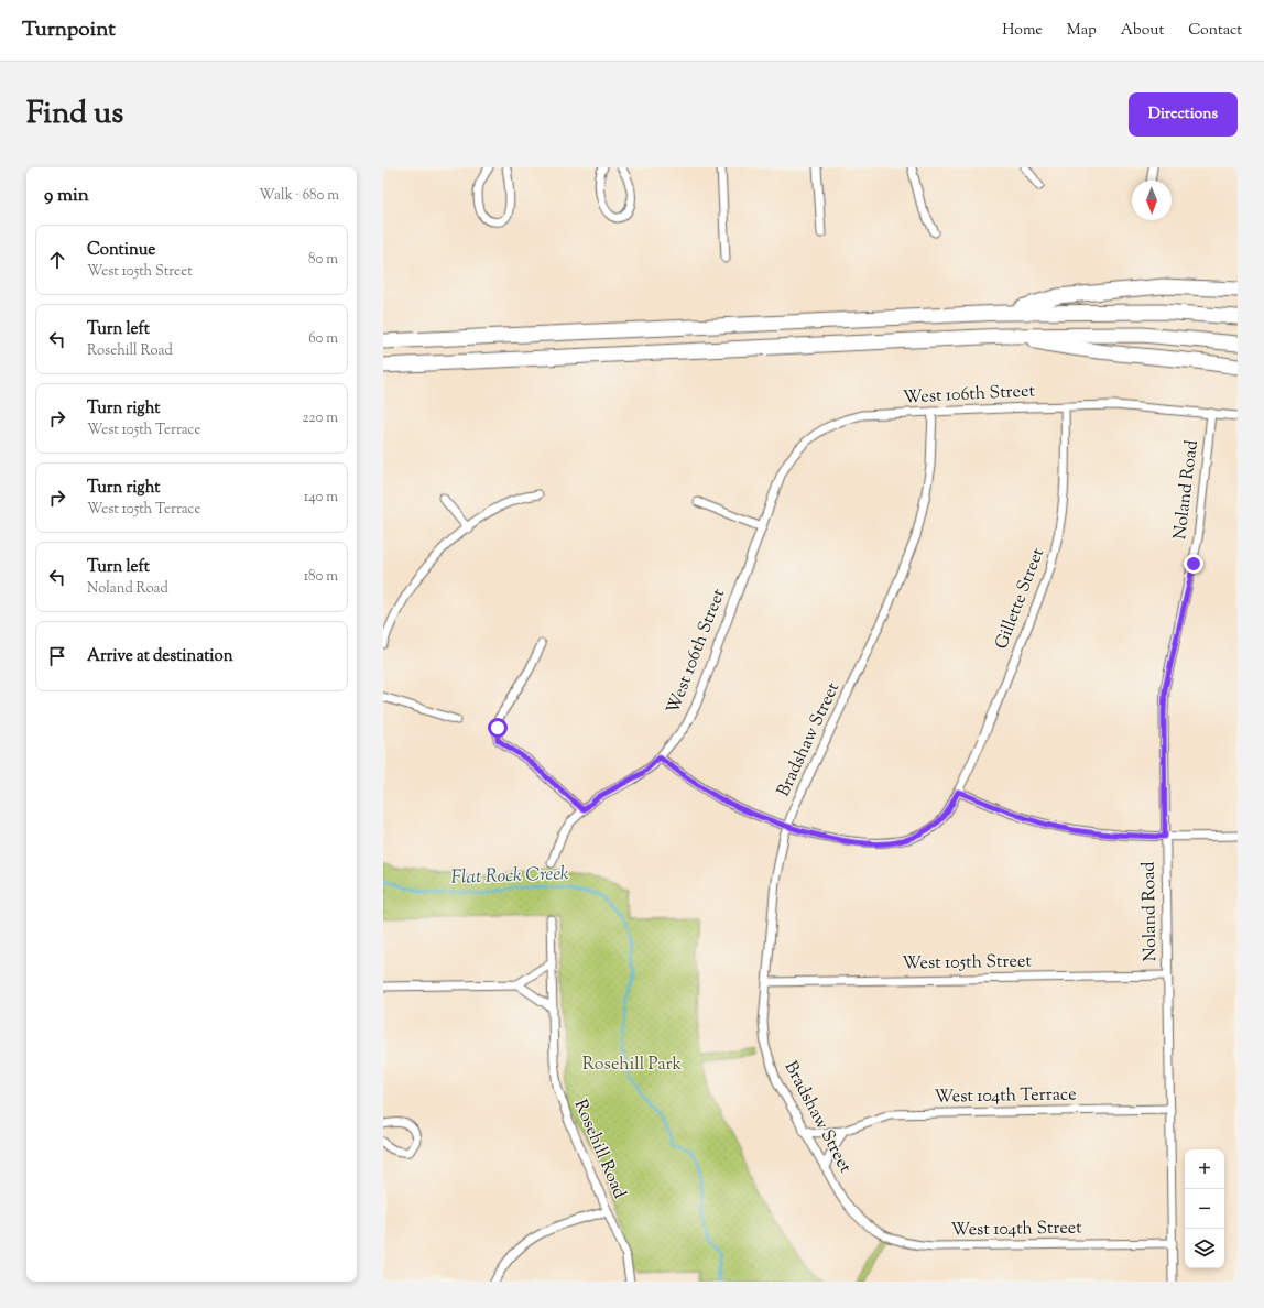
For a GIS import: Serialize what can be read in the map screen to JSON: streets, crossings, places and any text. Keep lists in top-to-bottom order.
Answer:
{
  "streets": {
    "street": [
      "West 106th Street",
      "Noland Road",
      "Gillette Street",
      "Bradshaw Street",
      "West 105th Street",
      "West 104th Terrace",
      "Rosehill Road",
      "West 104th Street"
    ]
  },
  "crossings": [
    ["West 106th Street", "Noland Road"],
    ["West 106th Street", "Gillette Street"],
    ["West 106th Street", "Bradshaw Street"],
    ["Noland Road", "West 105th Street"],
    ["Noland Road", "West 104th Terrace"],
    ["Noland Road", "West 104th Street"],
    ["Gillette Street", "Bradshaw Street"],
    ["Bradshaw Street", "West 105th Street"],
    ["Bradshaw Street", "West 104th Terrace"],
    ["Bradshaw Street", "West 104th Street"]
  ],
  "water": ["Flat Rock Creek"],
  "parks": ["Rosehill Park"],
  "north": "bottom",
  "page": {
    "header": "Turnpoint",
    "nav": [
      "Home",
      "Map",
      "About",
      "Contact"
    ],
    "title": "Find us",
    "buttons": "Directions",
    "heading": ["9 min", "Walk · 680 m"],
    "list": [
      ["Continue", "West 105th Street", "80 m"],
      ["Turn left", "Rosehill Road", "60 m"],
      ["Turn right", "West 105th Terrace", "220 m"],
      ["Turn right", "West 105th Terrace", "140 m"],
      ["Turn left", "Noland Road", "180 m"],
      "Arrive at destination"
    ],
    "map_buttons": ["+", "−"]
  }
}
